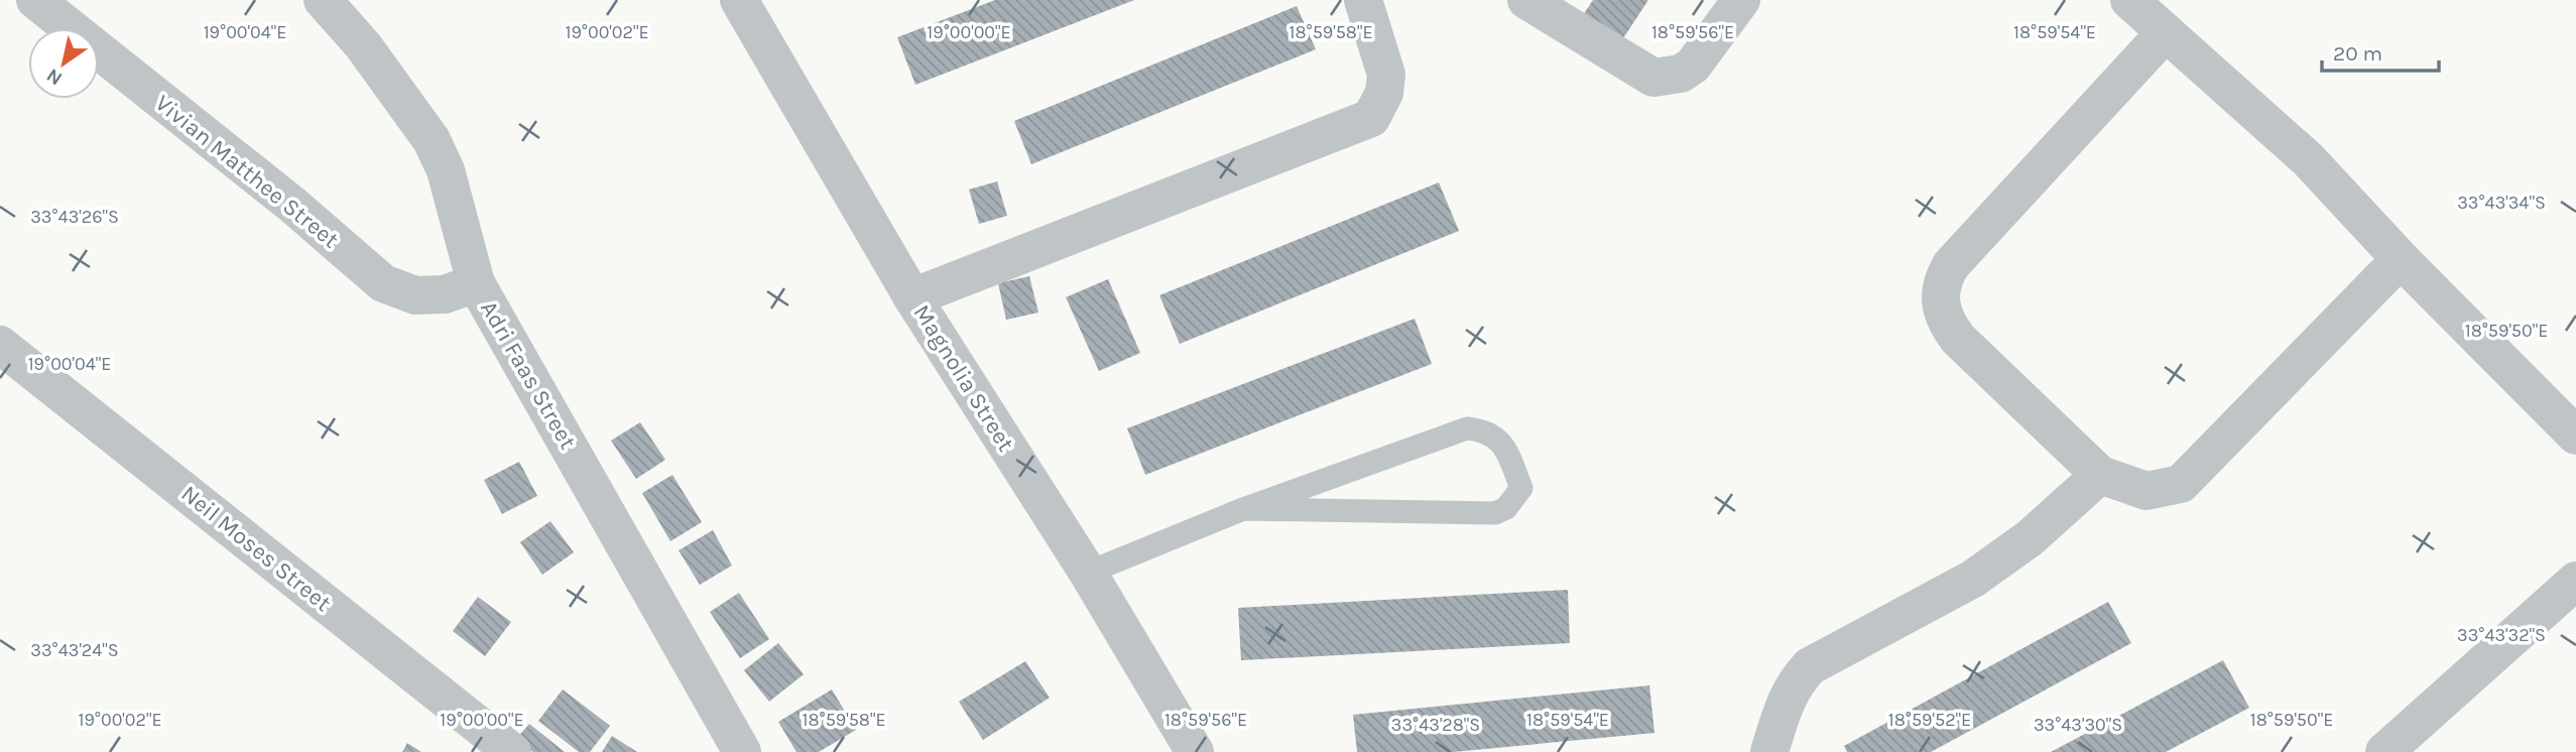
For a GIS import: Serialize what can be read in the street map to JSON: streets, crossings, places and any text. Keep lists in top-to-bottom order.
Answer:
{
  "streets": {
    "street": [
      "Vivian Matthee Street",
      "Adri Faas Street",
      "Magnolia Street",
      "Neil Moses Street"
    ]
  },
  "crossings": [
    ["Vivian Matthee Street", "Adri Faas Street"]
  ],
  "scale_bar": "20 m",
  "north": "bottom left",
  "coordinates": [
    "19°00'04\"E",
    "19°00'02\"E",
    "19°00'00\"E",
    "18°59'58\"E",
    "18°59'56\"E",
    "18°59'54\"E",
    "33°43'34\"S",
    "33°43'26\"S",
    "18°59'50\"E",
    "33°43'32\"S",
    "33°43'24\"S",
    "18°59'52\"E",
    "33°43'28\"S",
    "33°43'30\"S"
  ]
}
